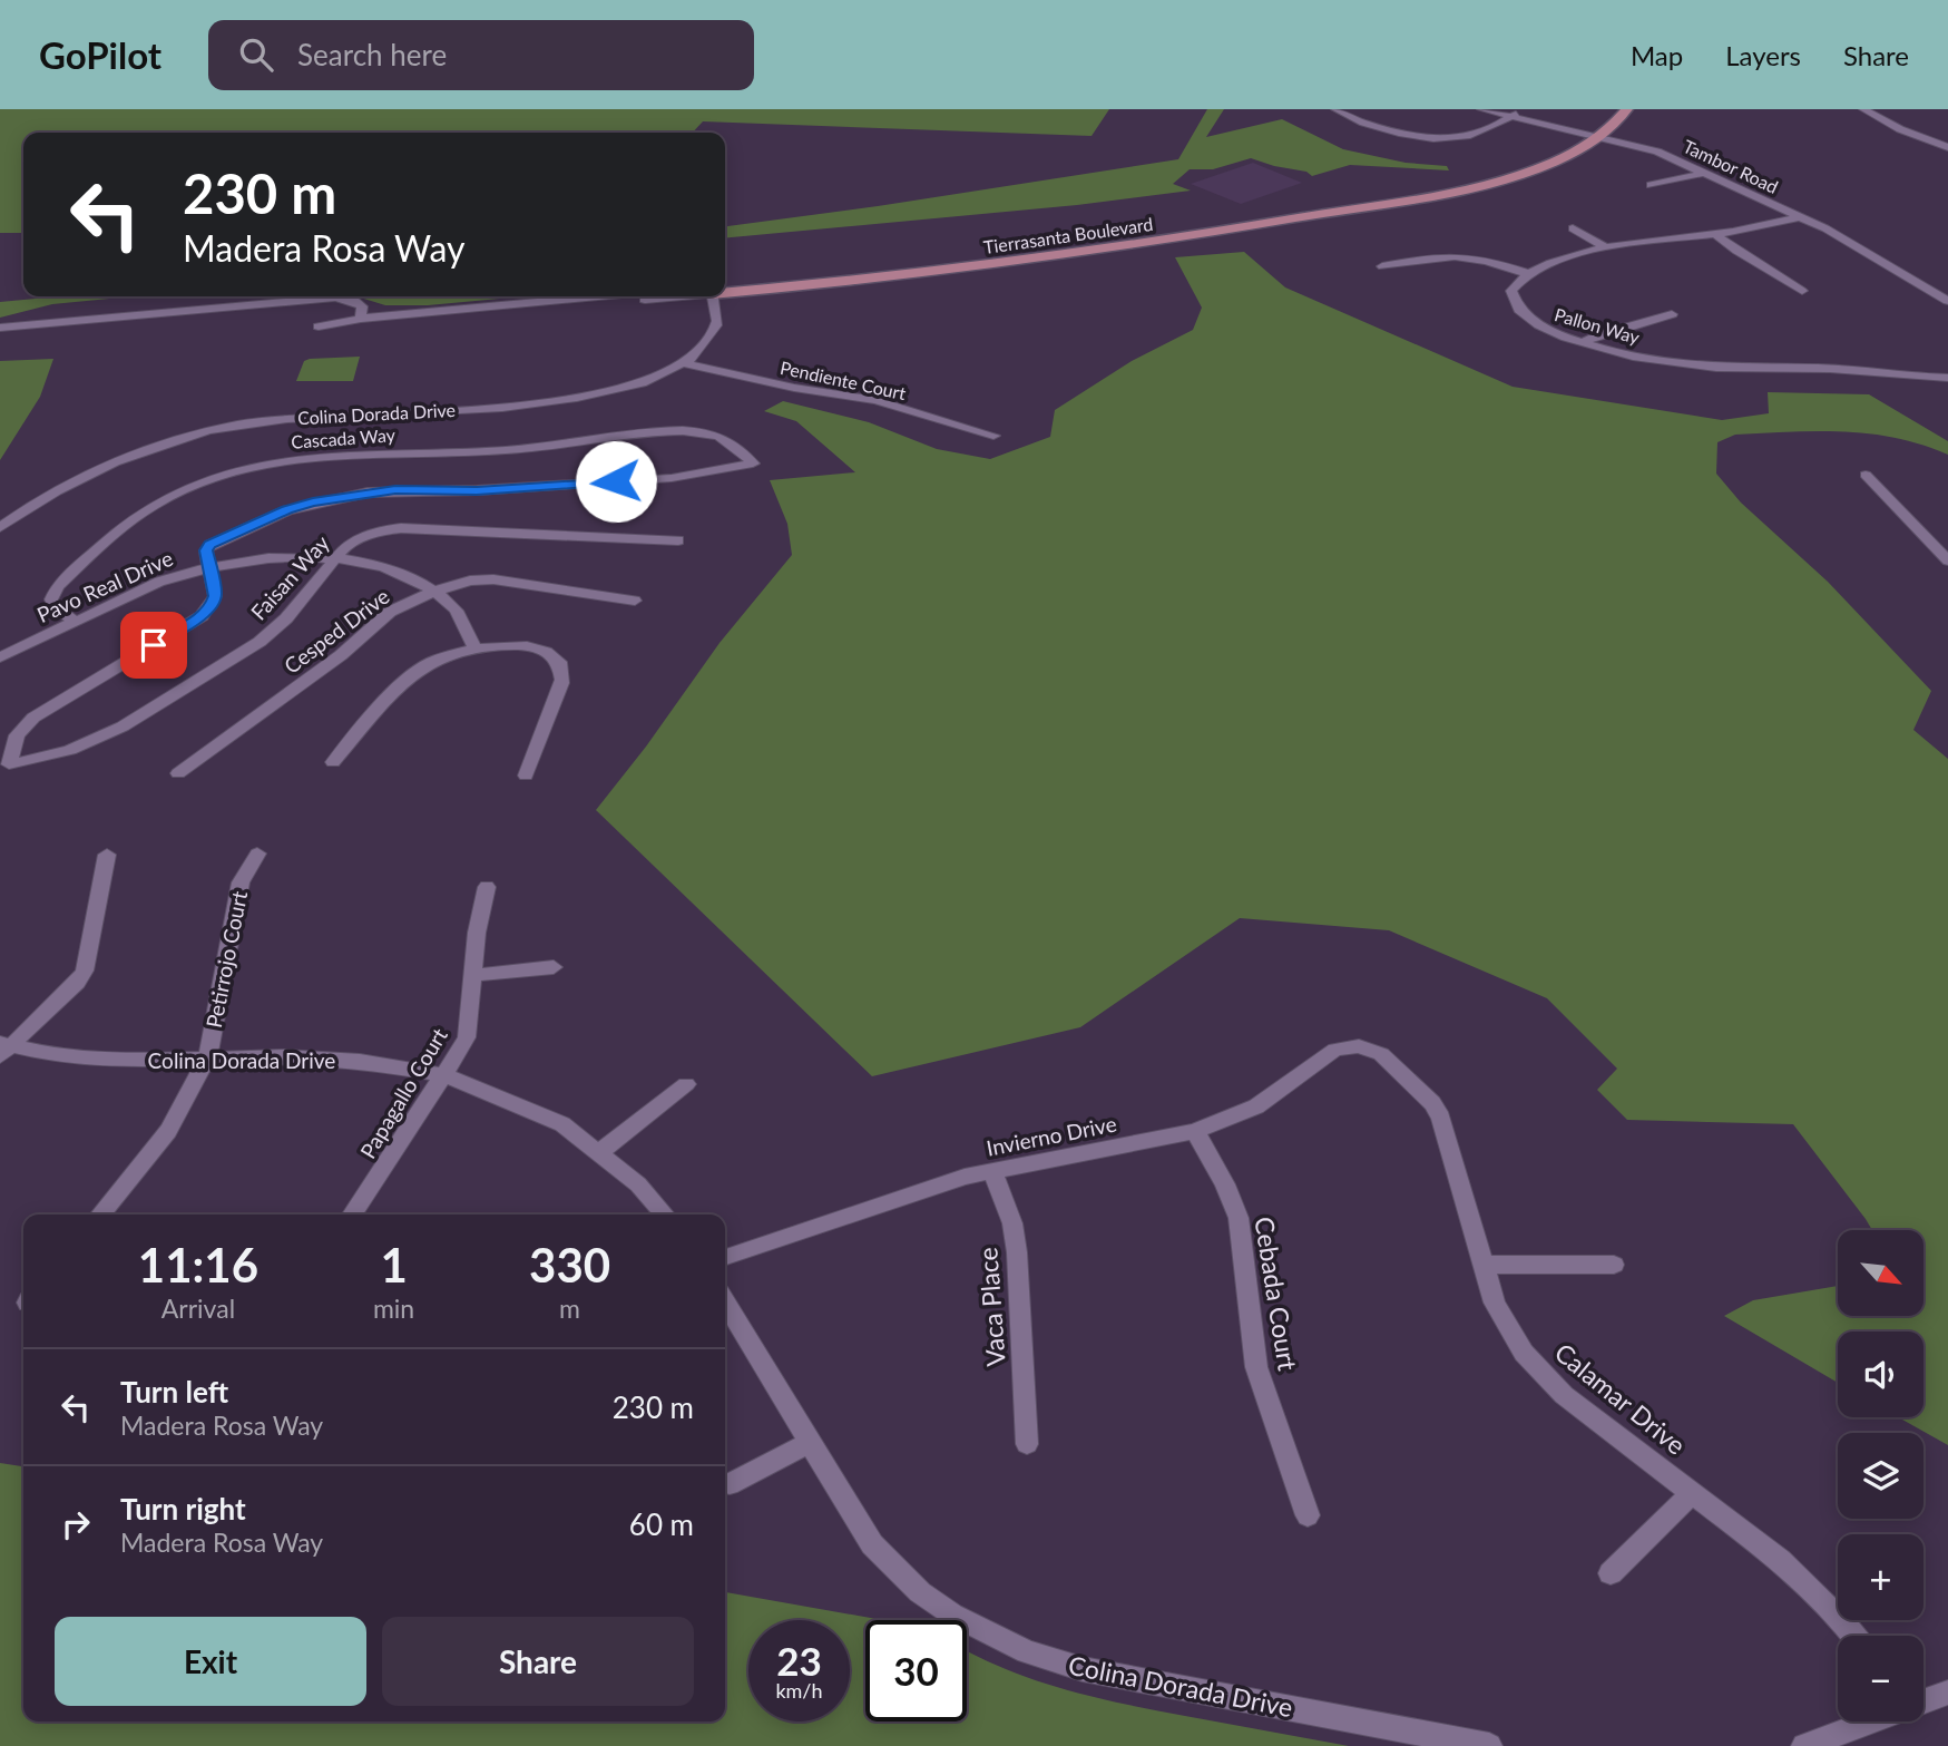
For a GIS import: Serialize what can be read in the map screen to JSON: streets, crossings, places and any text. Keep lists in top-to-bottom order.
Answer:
{
  "streets": {
    "main road": ["Tierrasanta Boulevard"],
    "street": [
      "Tambor Road",
      "Pallon Way",
      "Pendiente Court",
      "Colina Dorada Drive",
      "Cascada Way",
      "Faisan Way",
      "Pavo Real Drive",
      "Cesped Drive",
      "Petirrojo Court",
      "Papagallo Court",
      "Invierno Drive",
      "Cebada Court",
      "Vaca Place",
      "Calamar Drive"
    ]
  },
  "crossings": [
    ["Tambor Road", "Tierrasanta Boulevard"],
    ["Pendiente Court", "Colina Dorada Drive"],
    ["Colina Dorada Drive", "Petirrojo Court"],
    ["Colina Dorada Drive", "Papagallo Court"],
    ["Cascada Way", "Faisan Way"],
    ["Cascada Way", "Pavo Real Drive"],
    ["Faisan Way", "Pavo Real Drive"],
    ["Pavo Real Drive", "Cesped Drive"],
    ["Invierno Drive", "Cebada Court"],
    ["Invierno Drive", "Vaca Place"],
    ["Invierno Drive", "Calamar Drive"]
  ],
  "north": "bottom right",
  "page": {
    "header": "GoPilot",
    "search": "Search here",
    "nav": ["Map", "Layers", "Share"],
    "turn": ["230 m", "Madera Rosa Way"],
    "eta": [
      "11:16",
      "Arrival",
      "1",
      "min",
      "330",
      "m"
    ],
    "map_buttons": ["+", "−"],
    "list": [
      {
        "name": "Turn left",
        "note": "Madera Rosa Way",
        "value": "230 m"
      },
      {
        "name": "Turn right",
        "note": "Madera Rosa Way",
        "value": "60 m"
      }
    ],
    "buttons": ["Exit", "Share"],
    "speed": "23 km/h",
    "limit": "30"
  }
}
